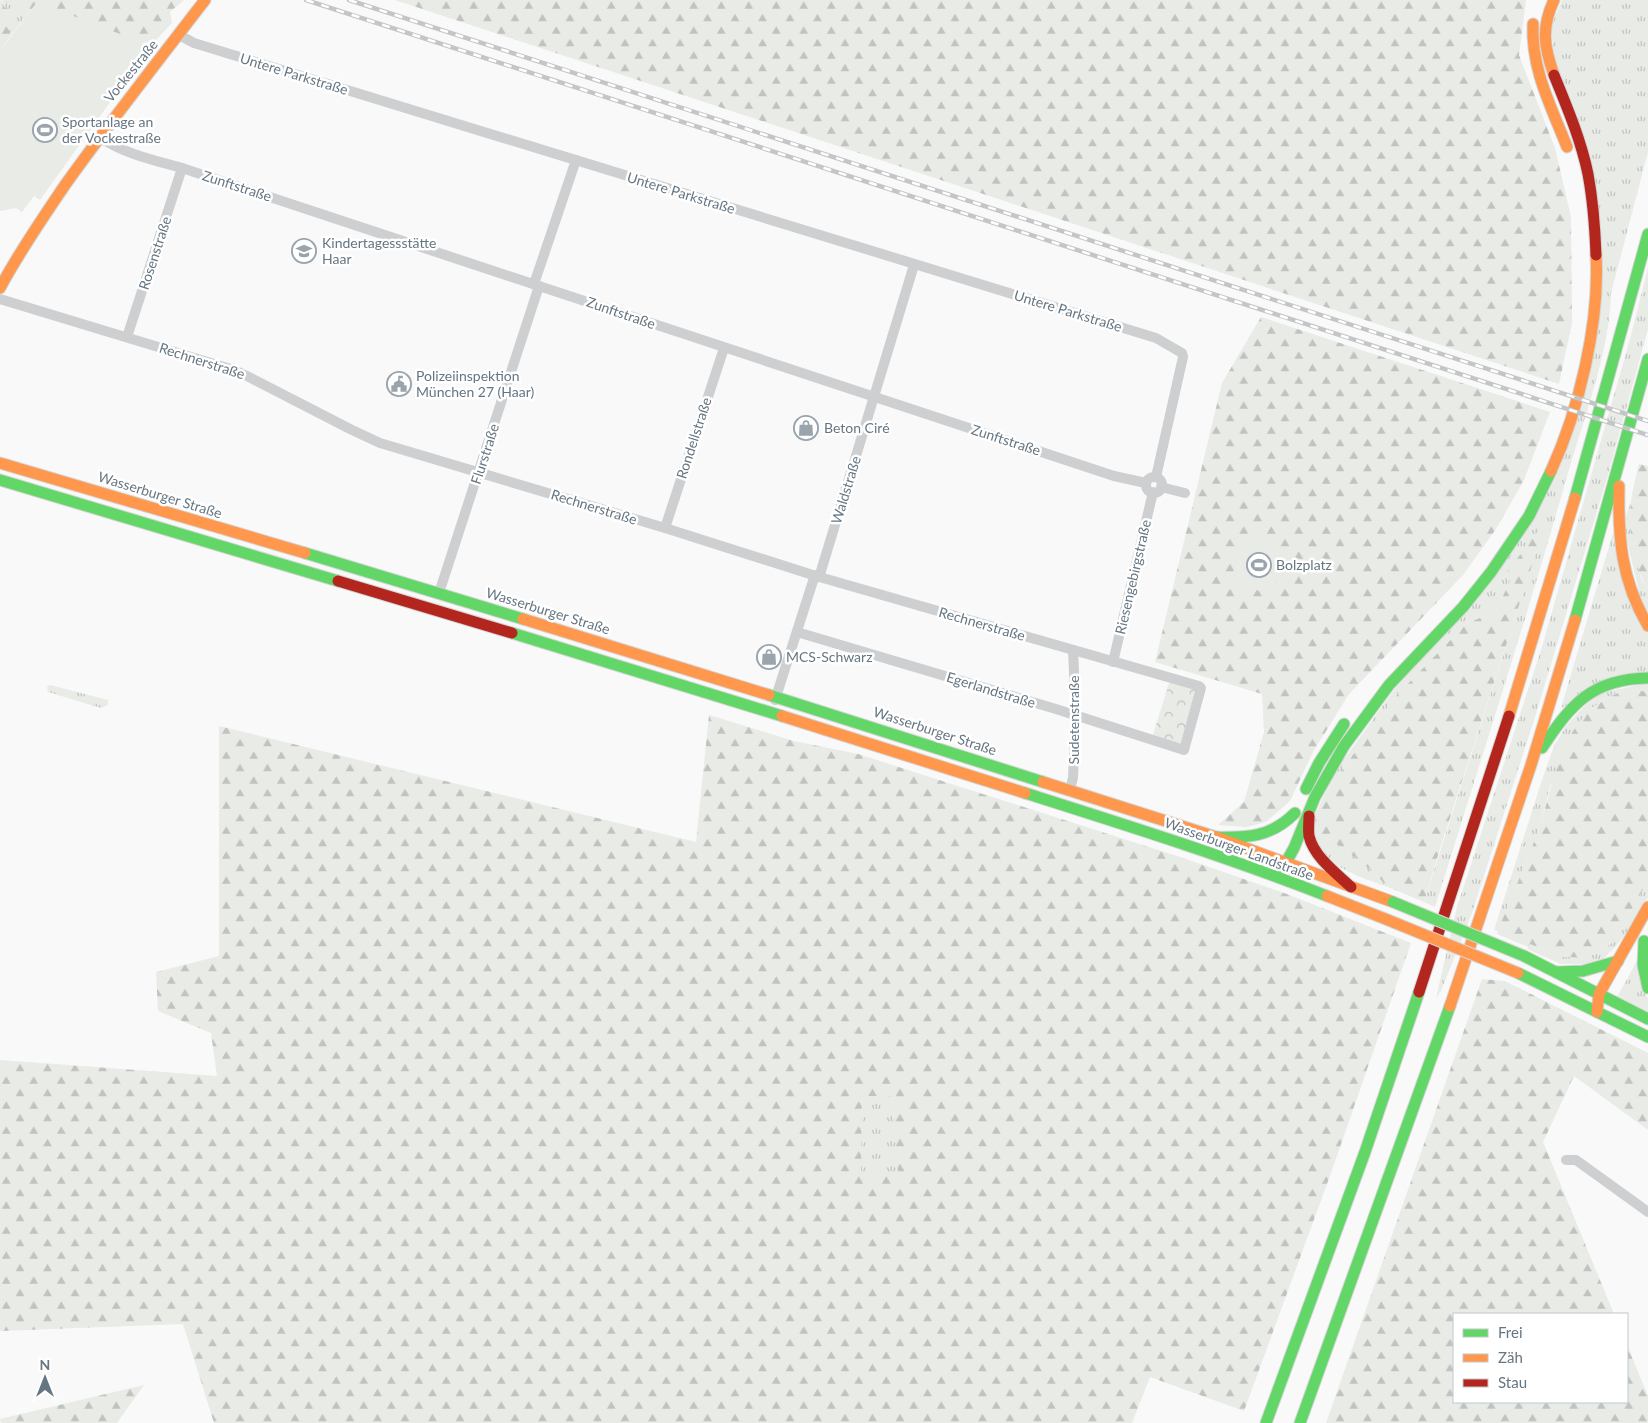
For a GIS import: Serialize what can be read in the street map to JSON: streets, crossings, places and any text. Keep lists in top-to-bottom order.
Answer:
{
  "streets": {
    "main road": ["Vockestraße", "Wasserburger Straße", "Wasserburger Landstraße"],
    "street": [
      "Untere Parkstraße",
      "Zunftstraße",
      "Rosenstraße",
      "Rechnerstraße",
      "Rondellstraße",
      "Flurstraße",
      "Waldstraße",
      "Riesengebirgstraße",
      "Egerlandstraße",
      "Sudetenstraße"
    ]
  },
  "crossings": [
    ["Vockestraße", "Untere Parkstraße"],
    ["Vockestraße", "Zunftstraße"],
    ["Untere Parkstraße", "Zunftstraße"],
    ["Untere Parkstraße", "Flurstraße"],
    ["Untere Parkstraße", "Waldstraße"],
    ["Untere Parkstraße", "Riesengebirgstraße"],
    ["Zunftstraße", "Rosenstraße"],
    ["Zunftstraße", "Rondellstraße"],
    ["Zunftstraße", "Flurstraße"],
    ["Zunftstraße", "Waldstraße"],
    ["Zunftstraße", "Riesengebirgstraße"],
    ["Rosenstraße", "Rechnerstraße"],
    ["Rechnerstraße", "Rondellstraße"],
    ["Rechnerstraße", "Flurstraße"],
    ["Rechnerstraße", "Waldstraße"],
    ["Rechnerstraße", "Riesengebirgstraße"],
    ["Rechnerstraße", "Egerlandstraße"],
    ["Rechnerstraße", "Sudetenstraße"],
    ["Flurstraße", "Wasserburger Straße"],
    ["Waldstraße", "Wasserburger Straße"],
    ["Waldstraße", "Egerlandstraße"],
    ["Waldstraße", "Wasserburger Landstraße"],
    ["Wasserburger Straße", "Sudetenstraße"],
    ["Wasserburger Straße", "Wasserburger Landstraße"],
    ["Egerlandstraße", "Sudetenstraße"]
  ],
  "places": {
    "sports": ["Sportanlage an der Vockestraße", "Bolzplatz"],
    "school or university": ["Kindertagessstätte Haar"],
    "public building": ["Polizeiinspektion München 27 (Haar)"],
    "shop": ["Beton Ciré", "MCS-Schwarz"]
  },
  "legend": ["Frei", "Zäh", "Stau"],
  "north": "top"
}
